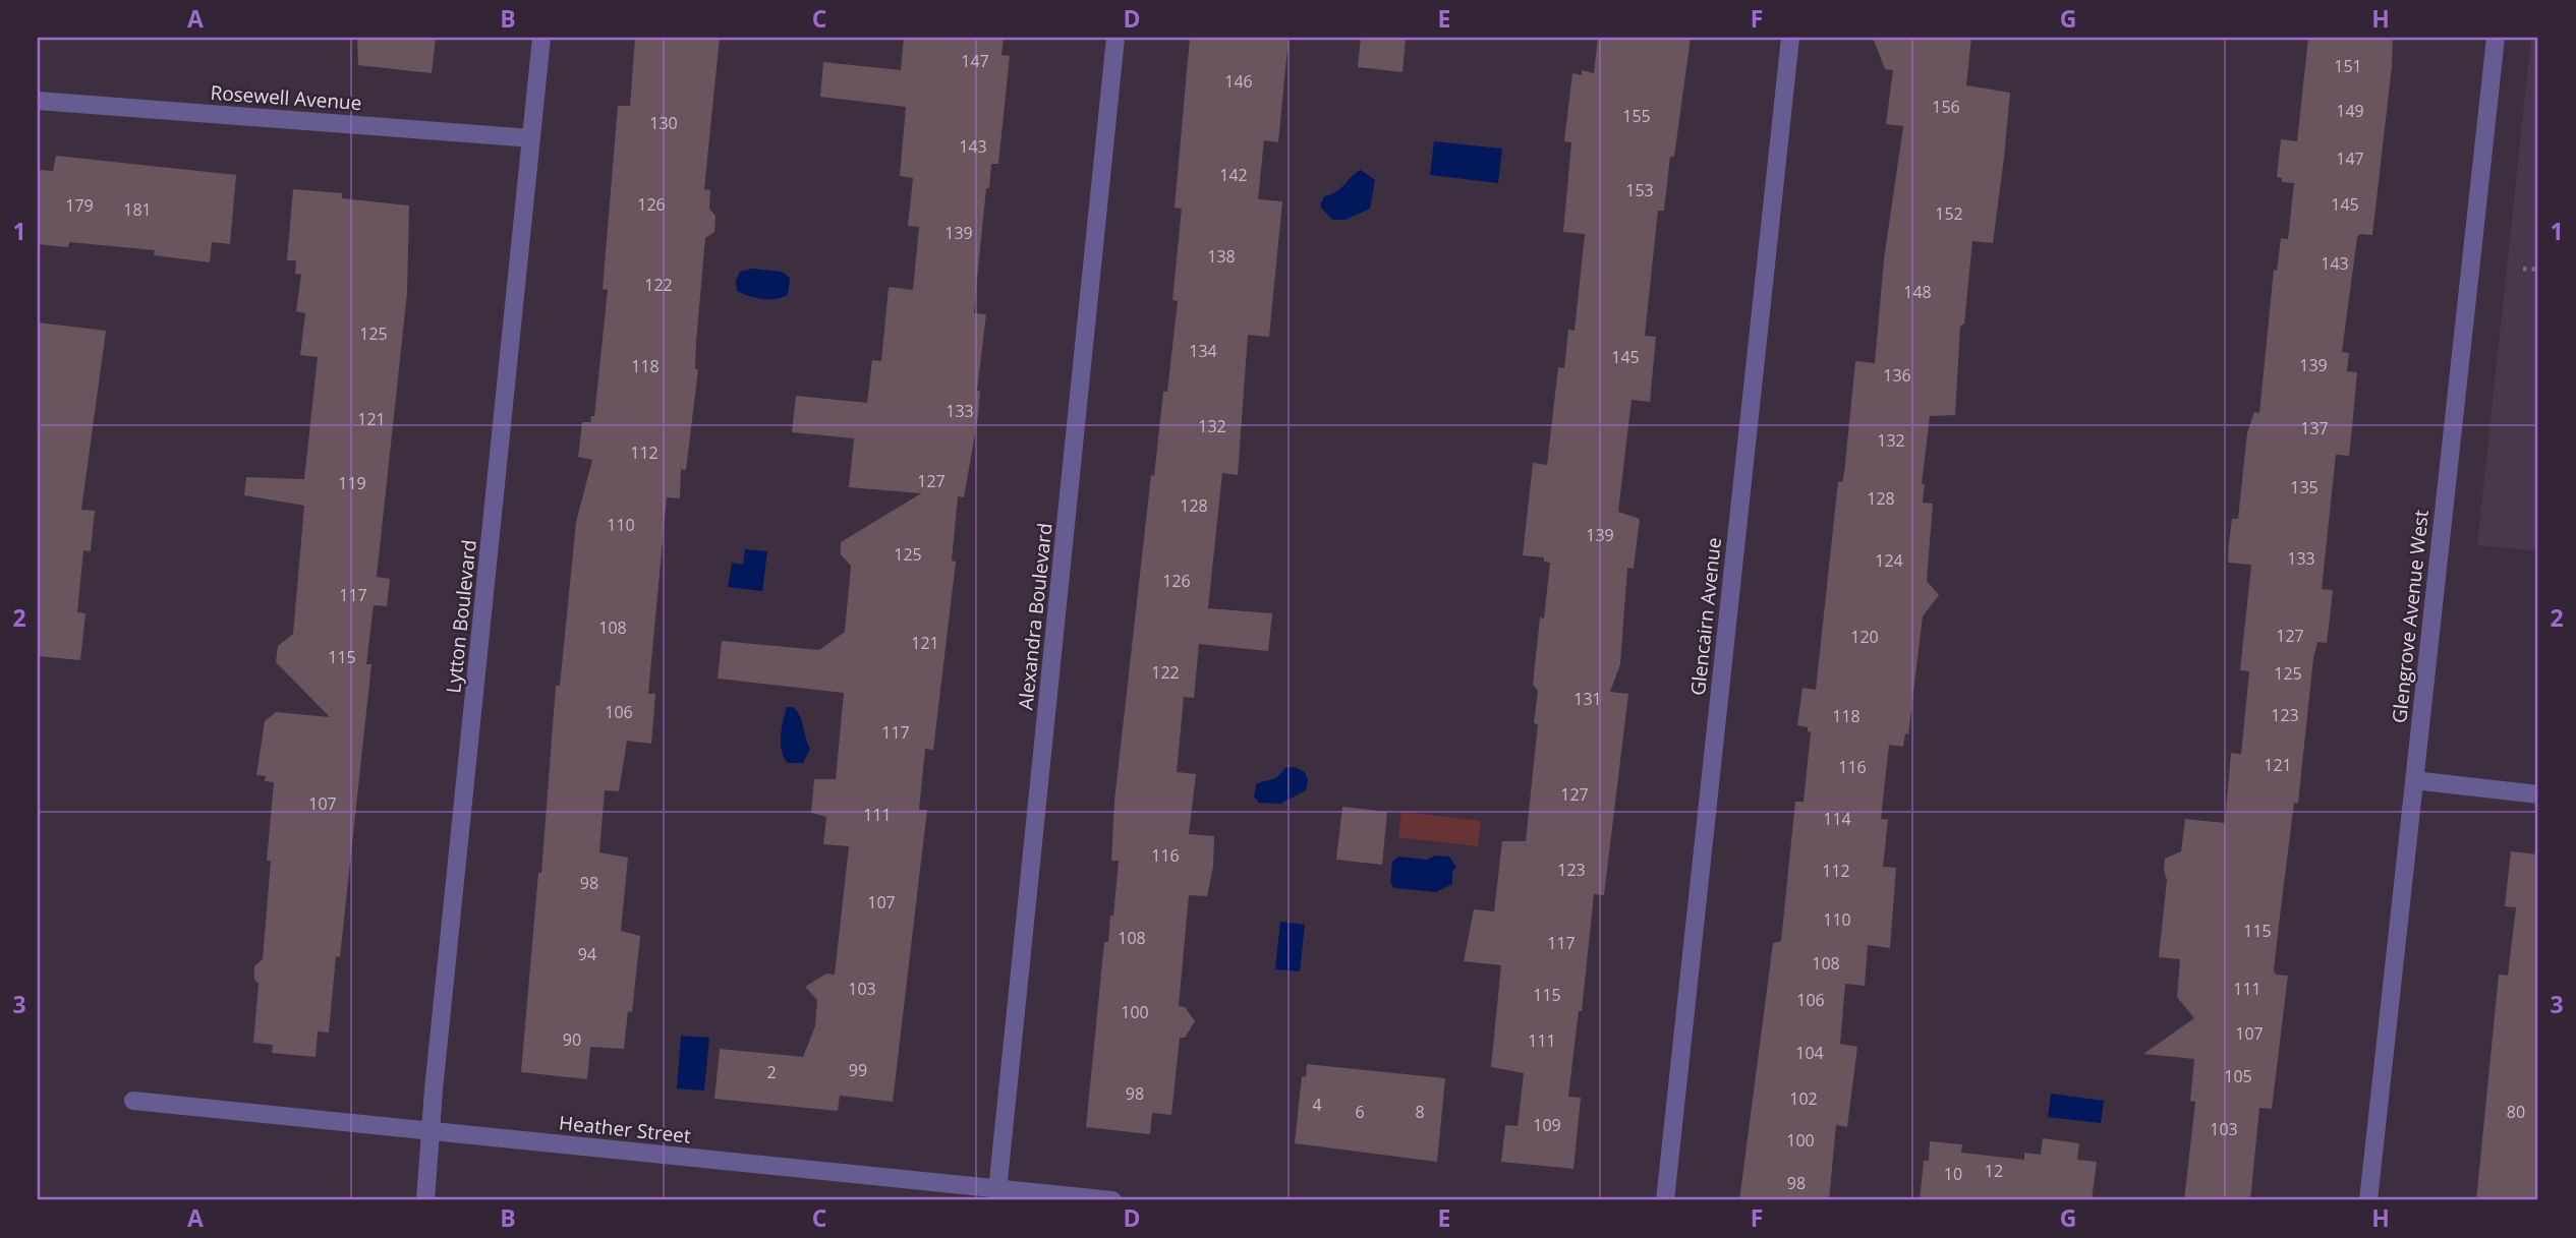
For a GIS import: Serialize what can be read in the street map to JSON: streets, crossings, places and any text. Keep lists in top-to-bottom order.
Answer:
{
  "streets": {
    "street": [
      "Rosewell Avenue",
      "Lytton Boulevard",
      "Alexandra Boulevard",
      "Glencairn Avenue",
      "Glengrove Avenue West",
      "Heather Street"
    ]
  },
  "crossings": [
    ["Rosewell Avenue", "Lytton Boulevard"],
    ["Lytton Boulevard", "Heather Street"],
    ["Alexandra Boulevard", "Heather Street"]
  ],
  "house_numbers": [
    "147",
    "151",
    "146",
    "156",
    "149",
    "155",
    "130",
    "143",
    "147",
    "142",
    "153",
    "126",
    "145",
    "179",
    "181",
    "152",
    "139",
    "138",
    "143",
    "122",
    "148",
    "125",
    "134",
    "145",
    "139",
    "118",
    "136",
    "133",
    "121",
    "132",
    "137",
    "132",
    "112",
    "127",
    "119",
    "135",
    "128",
    "128",
    "110",
    "139",
    "125",
    "133",
    "124",
    "126",
    "117",
    "108",
    "127",
    "120",
    "121",
    "115",
    "122",
    "125",
    "131",
    "106",
    "123",
    "118",
    "117",
    "121",
    "116",
    "127",
    "107",
    "111",
    "114",
    "116",
    "123",
    "112",
    "98",
    "107",
    "110",
    "115",
    "108",
    "117",
    "94",
    "108",
    "103",
    "111",
    "115",
    "106",
    "100",
    "107",
    "90",
    "111",
    "104",
    "99",
    "2",
    "105",
    "98",
    "102",
    "4",
    "6",
    "8",
    "80",
    "109",
    "103",
    "100",
    "12",
    "10",
    "98"
  ],
  "grid": {
    "columns": [
      "A",
      "B",
      "C",
      "D",
      "E",
      "F",
      "G",
      "H"
    ],
    "rows": ["1", "2", "3"]
  }
}
